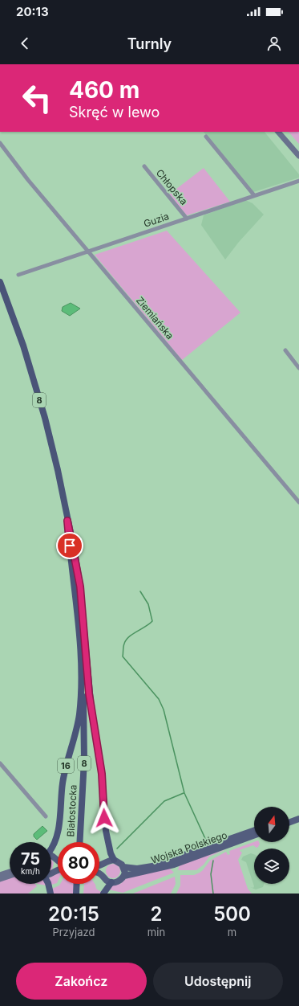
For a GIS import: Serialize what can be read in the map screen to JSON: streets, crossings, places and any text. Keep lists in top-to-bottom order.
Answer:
{
  "streets": {
    "highway": ["8", "16", "Białostocka"],
    "main road": ["Wojska Polskiego"],
    "street": ["Chłopska", "Guzia", "Ziemiańska"]
  },
  "crossings": [
    ["Chłopska", "Guzia"],
    ["Guzia", "Ziemiańska"],
    ["8", "16"],
    ["8", "Białostocka"],
    ["16", "Białostocka"]
  ],
  "north": "top",
  "page": {
    "status": "20:13",
    "header": "Turnly",
    "turn": ["460 m", "Skręć w lewo"],
    "speed": "75 km/h",
    "limit": "80",
    "eta": [
      "20:15",
      "Przyjazd",
      "2",
      "min",
      "500",
      "m"
    ],
    "buttons": ["Zakończ", "Udostępnij"]
  }
}
